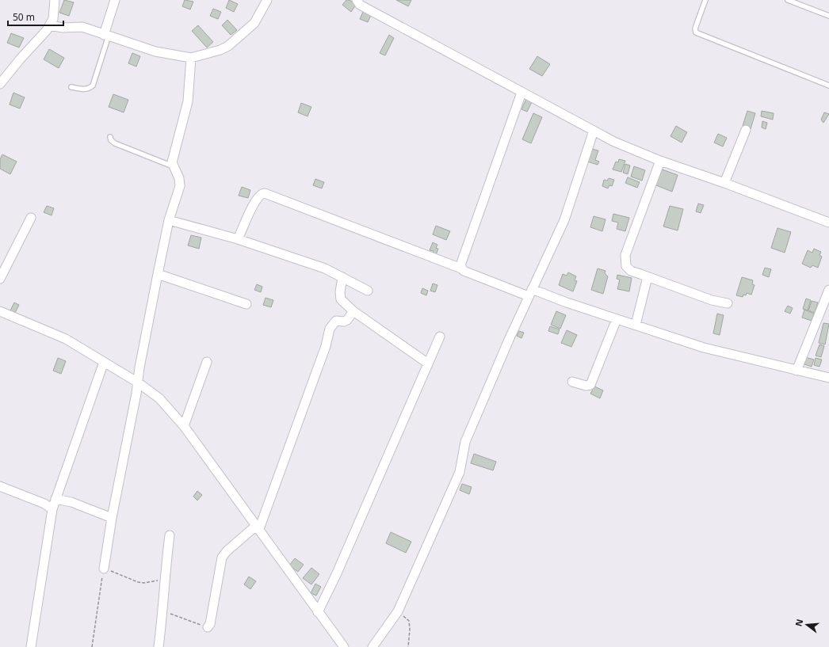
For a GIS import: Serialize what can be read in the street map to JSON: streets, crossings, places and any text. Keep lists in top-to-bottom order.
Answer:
{
  "scale_bar": "50 m",
  "north": "left"
}
